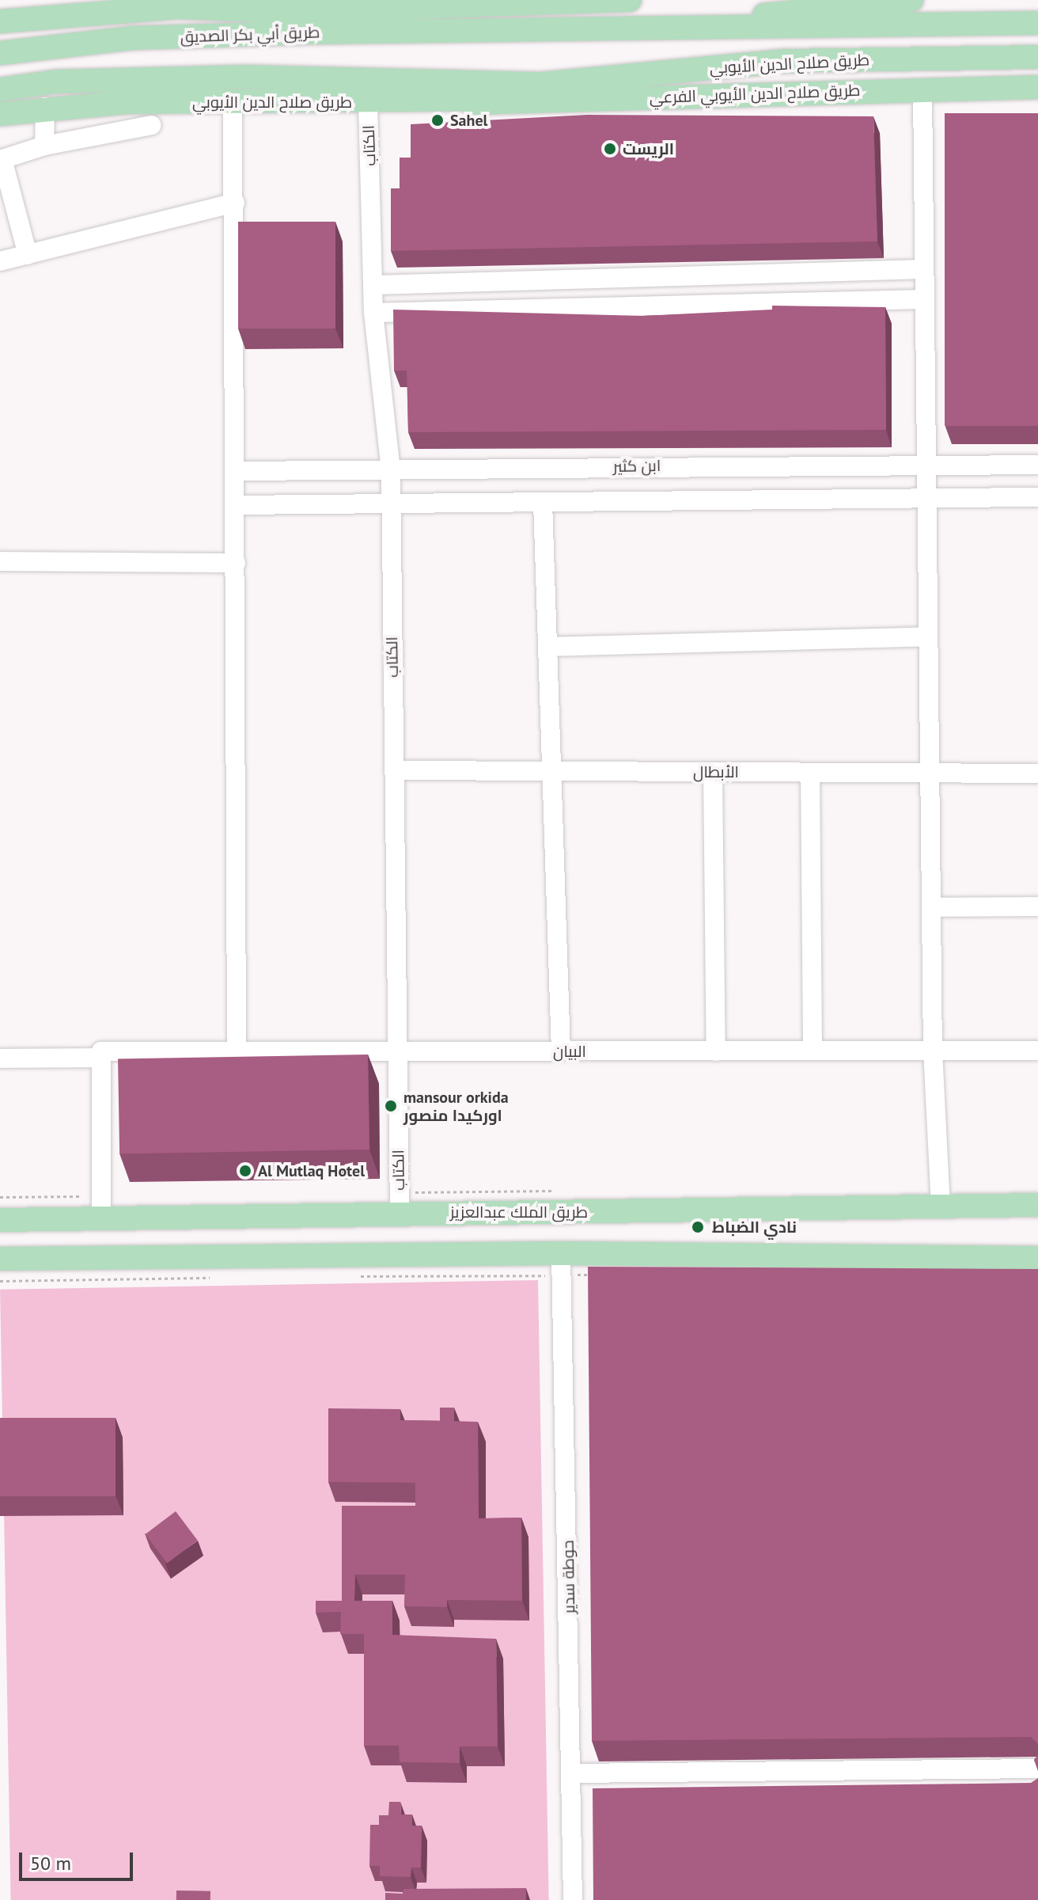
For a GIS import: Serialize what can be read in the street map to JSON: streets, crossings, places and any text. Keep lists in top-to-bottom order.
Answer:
{
  "streets": {
    "main road": [
      "طريق أبي بكر الصديق",
      "طريق صلاح الدين الأيوبي",
      "طريق صلاح الدين الأيوبي الفرعي",
      "طريق الملك عبدالعزيز"
    ],
    "street": [
      "الكتاب",
      "ابن كثير",
      "الأبطال",
      "البيان",
      "حوطة سدير"
    ]
  },
  "crossings": [
    ["طريق صلاح الدين الأيوبي", "طريق صلاح الدين الأيوبي الفرعي"],
    ["طريق صلاح الدين الأيوبي", "الكتاب"],
    ["الكتاب", "ابن كثير"],
    ["الكتاب", "الأبطال"],
    ["الكتاب", "البيان"],
    ["الكتاب", "طريق الملك عبدالعزيز"]
  ],
  "places": [
    "Sahel",
    "الريست",
    "mansour orkida اوركيدا منصور",
    "Al Mutlaq Hotel",
    "نادي الضباط"
  ],
  "scale_bar": "50 m"
}
